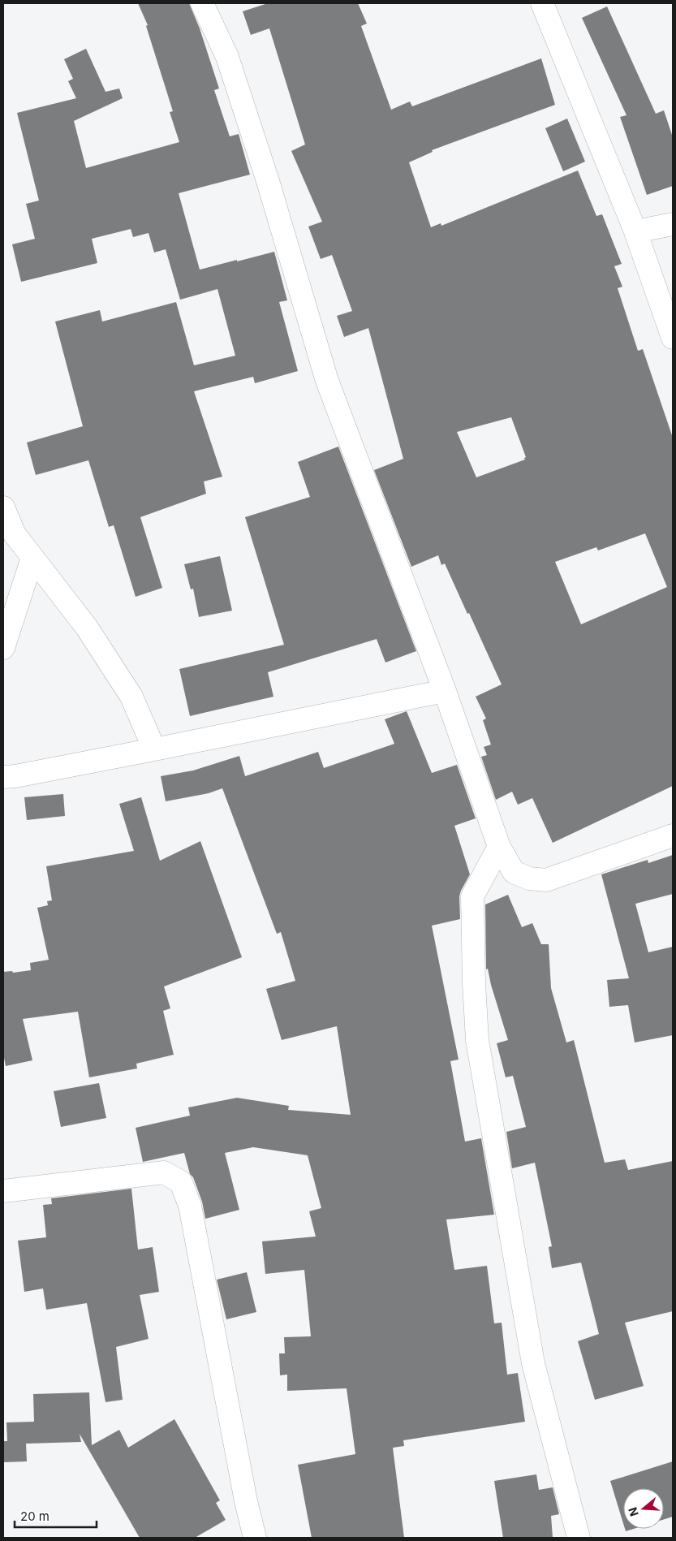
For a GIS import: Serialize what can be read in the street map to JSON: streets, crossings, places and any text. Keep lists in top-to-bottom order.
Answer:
{
  "scale_bar": "20 m",
  "north": "left"
}
